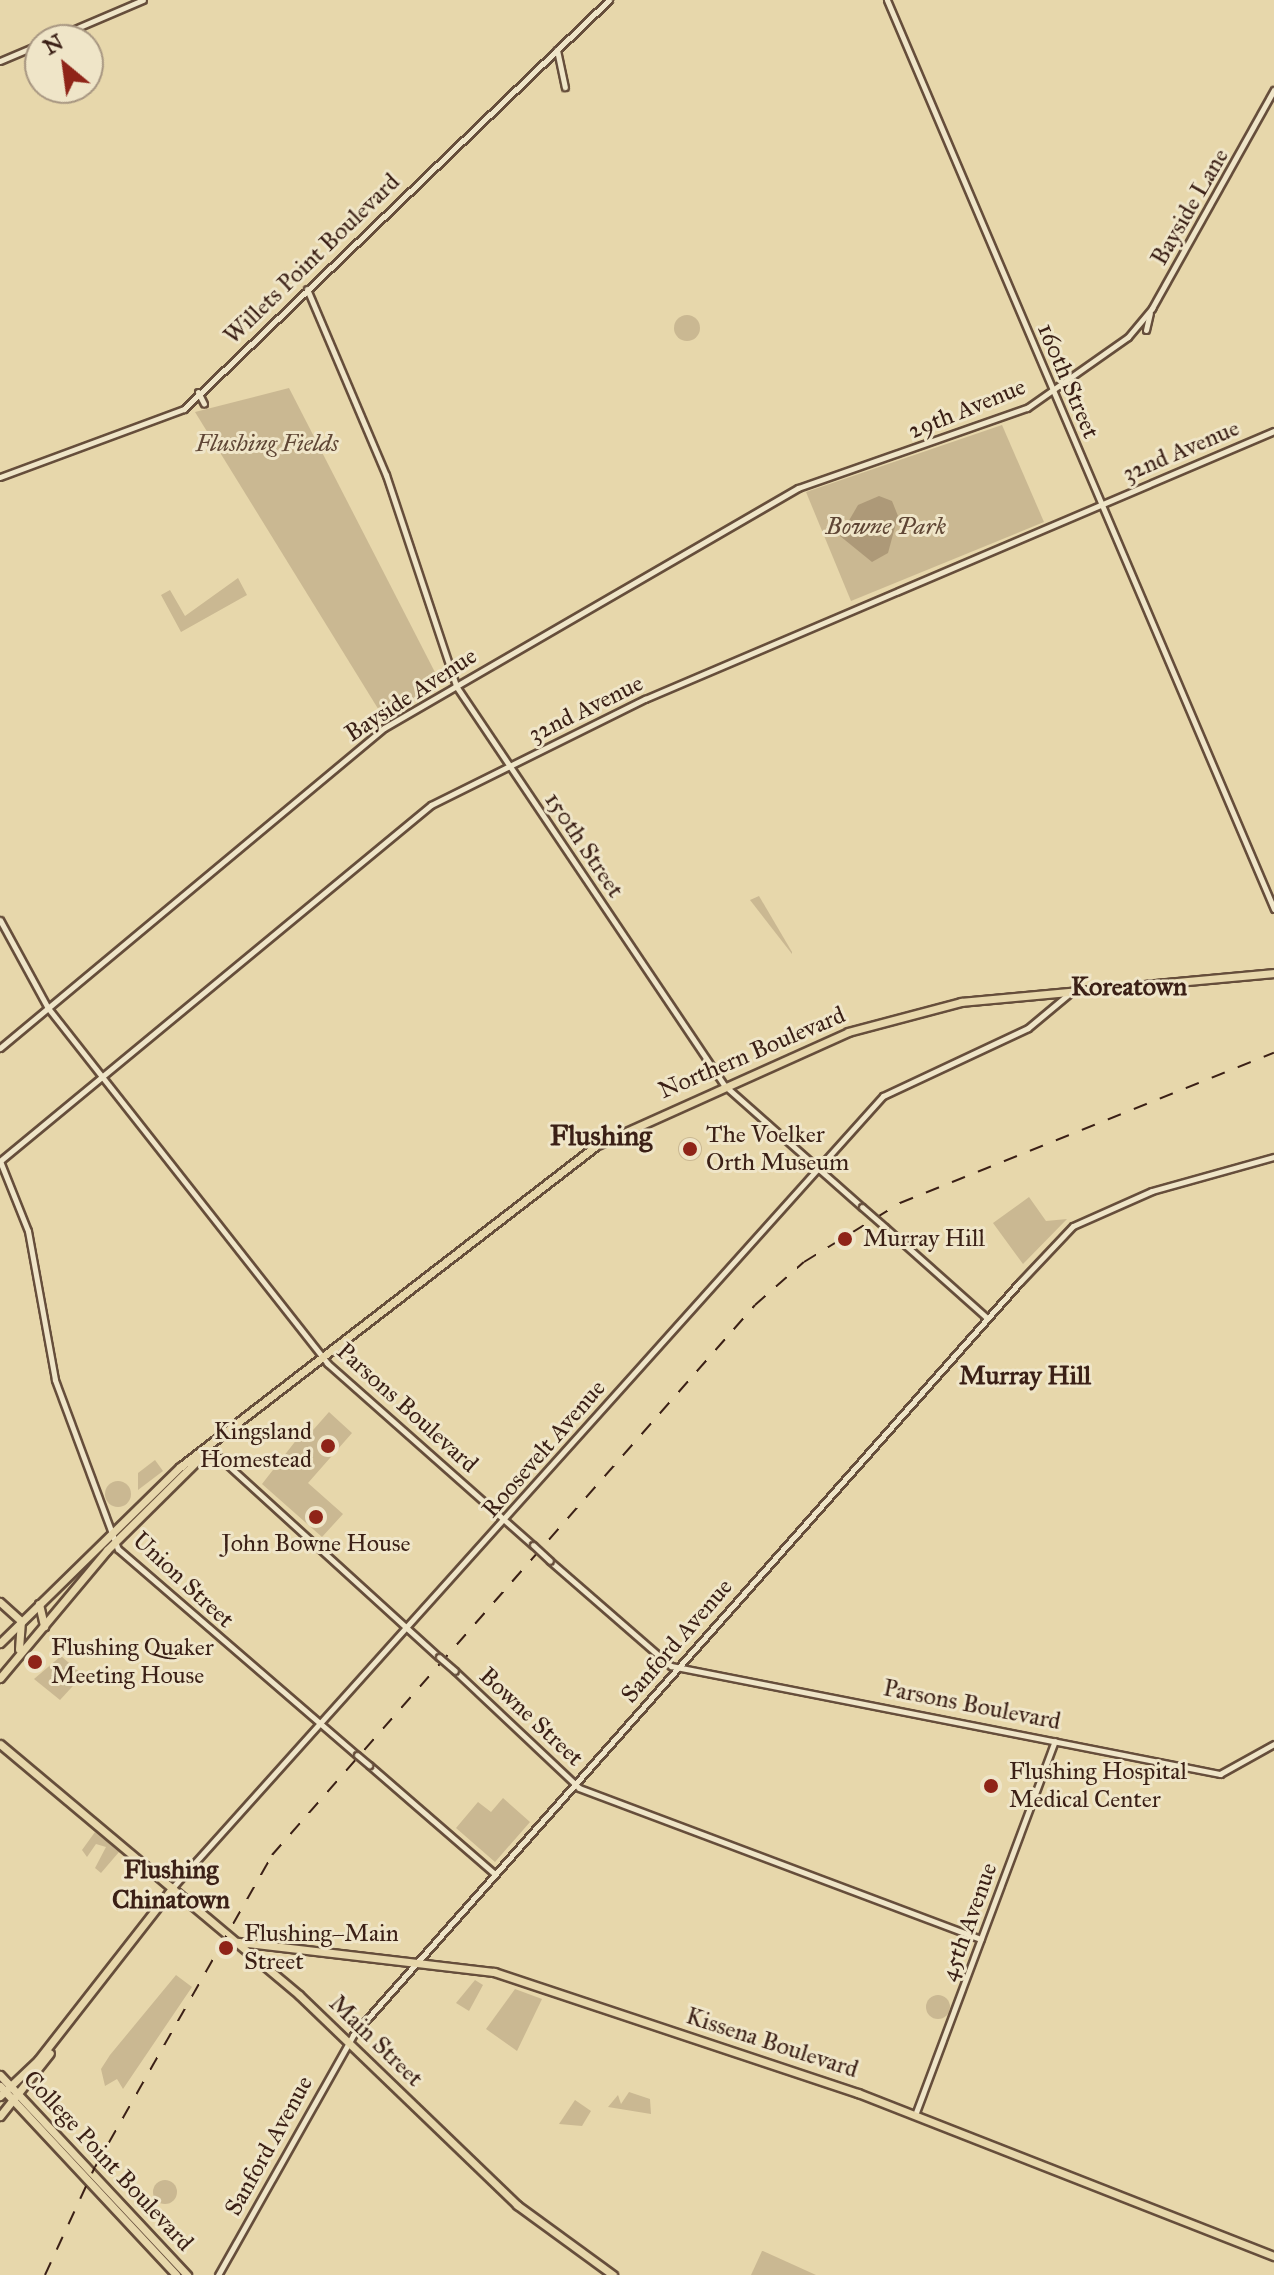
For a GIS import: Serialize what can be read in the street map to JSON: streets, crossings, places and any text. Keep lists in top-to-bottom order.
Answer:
{
  "streets": {
    "main road": [
      "Northern Boulevard",
      "Roosevelt Avenue",
      "Main Street",
      "Kissena Boulevard",
      "College Point Boulevard"
    ],
    "street": [
      "Bayside Lane",
      "Willets Point Boulevard",
      "160th Street",
      "29th Avenue",
      "32nd Avenue",
      "Bayside Avenue",
      "150th Street",
      "Parsons Boulevard",
      "Union Street",
      "Sanford Avenue",
      "Bowne Street",
      "45th Avenue"
    ]
  },
  "crossings": [
    ["Bayside Lane", "29th Avenue"],
    ["Willets Point Boulevard", "150th Street"],
    ["160th Street", "29th Avenue"],
    ["160th Street", "32nd Avenue"],
    ["29th Avenue", "Bayside Avenue"],
    ["32nd Avenue", "150th Street"],
    ["32nd Avenue", "Parsons Boulevard"],
    ["32nd Avenue", "Union Street"],
    ["Bayside Avenue", "150th Street"],
    ["Bayside Avenue", "Parsons Boulevard"],
    ["150th Street", "Northern Boulevard"],
    ["150th Street", "Roosevelt Avenue"],
    ["150th Street", "Sanford Avenue"],
    ["Northern Boulevard", "Parsons Boulevard"],
    ["Northern Boulevard", "Roosevelt Avenue"],
    ["Northern Boulevard", "Union Street"],
    ["Northern Boulevard", "Bowne Street"],
    ["Parsons Boulevard", "Roosevelt Avenue"],
    ["Parsons Boulevard", "Sanford Avenue"],
    ["Parsons Boulevard", "45th Avenue"],
    ["Roosevelt Avenue", "Union Street"],
    ["Roosevelt Avenue", "Bowne Street"],
    ["Roosevelt Avenue", "Main Street"],
    ["Roosevelt Avenue", "College Point Boulevard"],
    ["Union Street", "Sanford Avenue"],
    ["Sanford Avenue", "Bowne Street"],
    ["Sanford Avenue", "Main Street"],
    ["Sanford Avenue", "Kissena Boulevard"],
    ["Bowne Street", "45th Avenue"],
    ["45th Avenue", "Kissena Boulevard"],
    ["Main Street", "Kissena Boulevard"]
  ],
  "districts": [
    "Koreatown",
    "Flushing",
    "Murray Hill",
    "Flushing Chinatown"
  ],
  "parks": ["Flushing Fields", "Bowne Park"],
  "places": [
    "The Voelker Orth Museum",
    "Murray Hill",
    "Kingsland Homestead",
    "John Bowne House",
    "Flushing Quaker Meeting House",
    "Flushing Hospital Medical Center",
    "Flushing–Main Street"
  ],
  "north": "top left"
}
